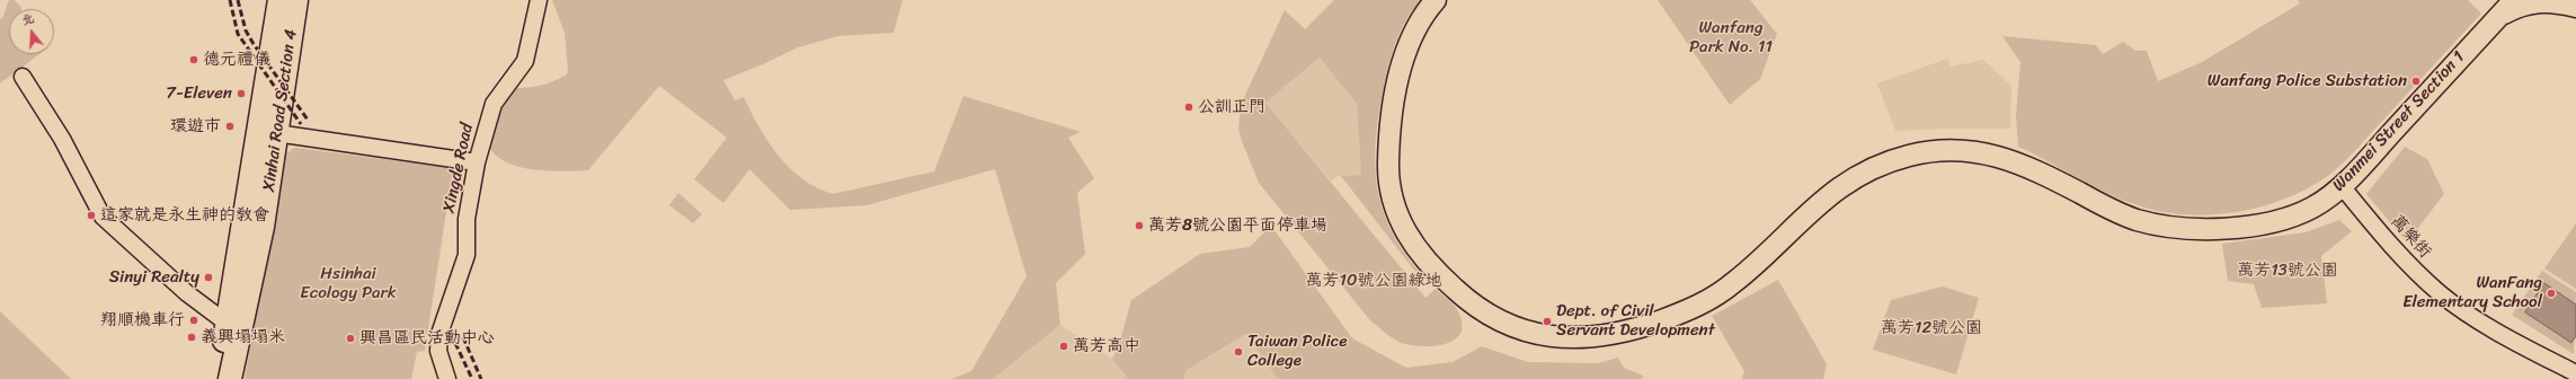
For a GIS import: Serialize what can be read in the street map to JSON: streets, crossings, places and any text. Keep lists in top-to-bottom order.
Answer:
{
  "streets": {
    "main road": ["Xinhai Road Section 4"],
    "street": ["Wanmei Street Section 1", "Xingde Road", "萬樂街"]
  },
  "crossings": [
    ["Wanmei Street Section 1", "萬樂街"]
  ],
  "parks": [
    "Wanfang Park No. 11",
    "萬芳13號公園",
    "Hsinhai Ecology Park",
    "萬芳10號公園綠地",
    "萬芳12號公園"
  ],
  "places": [
    "德元禮儀",
    "Wanfang Police Substation",
    "7-Eleven",
    "公訓正門",
    "環遊市",
    "這家就是永生神的教會",
    "萬芳8號公園平面停車場",
    "Sinyi Realty",
    "WanFang Elementary School",
    "翔順機車行",
    "Dept. of Civil Servant Development",
    "義興塌塌米",
    "興昌區民活動中心",
    "萬芳高中",
    "Taiwan Police College"
  ],
  "north": "top"
}
